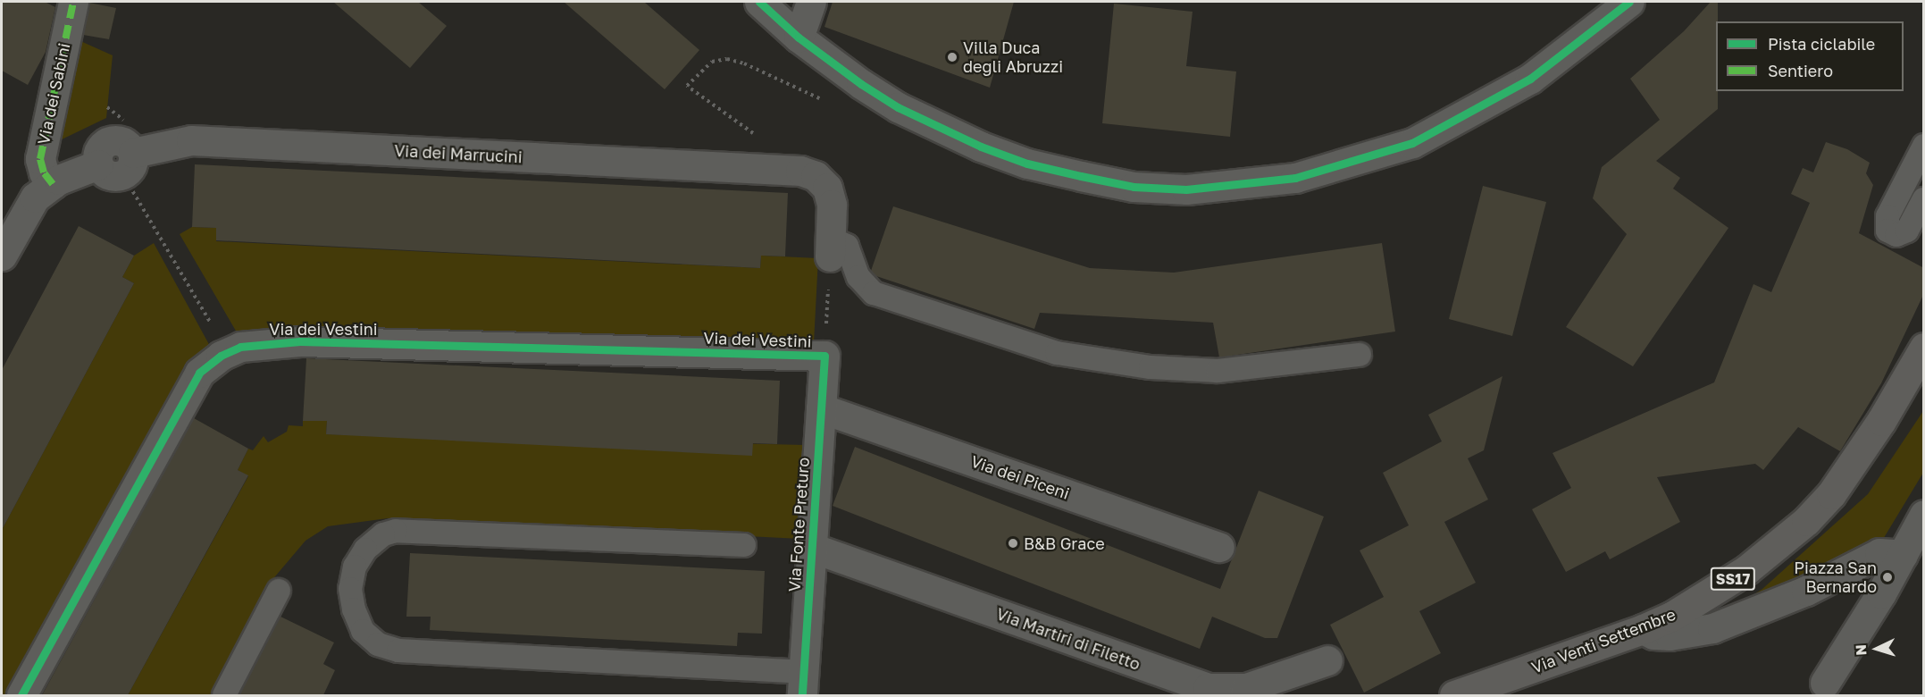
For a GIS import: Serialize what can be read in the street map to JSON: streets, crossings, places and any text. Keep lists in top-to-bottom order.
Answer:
{
  "streets": {
    "main road": ["SS17", "Via Venti Settembre"],
    "street": [
      "Via dei Sabini",
      "Via dei Marrucini",
      "Via dei Vestini",
      "Via dei Piceni",
      "Via Fonte Preturo",
      "Via Martiri di Filetto"
    ]
  },
  "crossings": [
    ["Via dei Sabini", "Via dei Marrucini"],
    ["Via dei Vestini", "Via Fonte Preturo"],
    ["Via dei Piceni", "Via Fonte Preturo"],
    ["Via Fonte Preturo", "Via Martiri di Filetto"]
  ],
  "places": ["Villa Duca degli Abruzzi", "B&B Grace", "Piazza San Bernardo"],
  "legend": ["Pista ciclabile", "Sentiero"],
  "north": "left"
}
